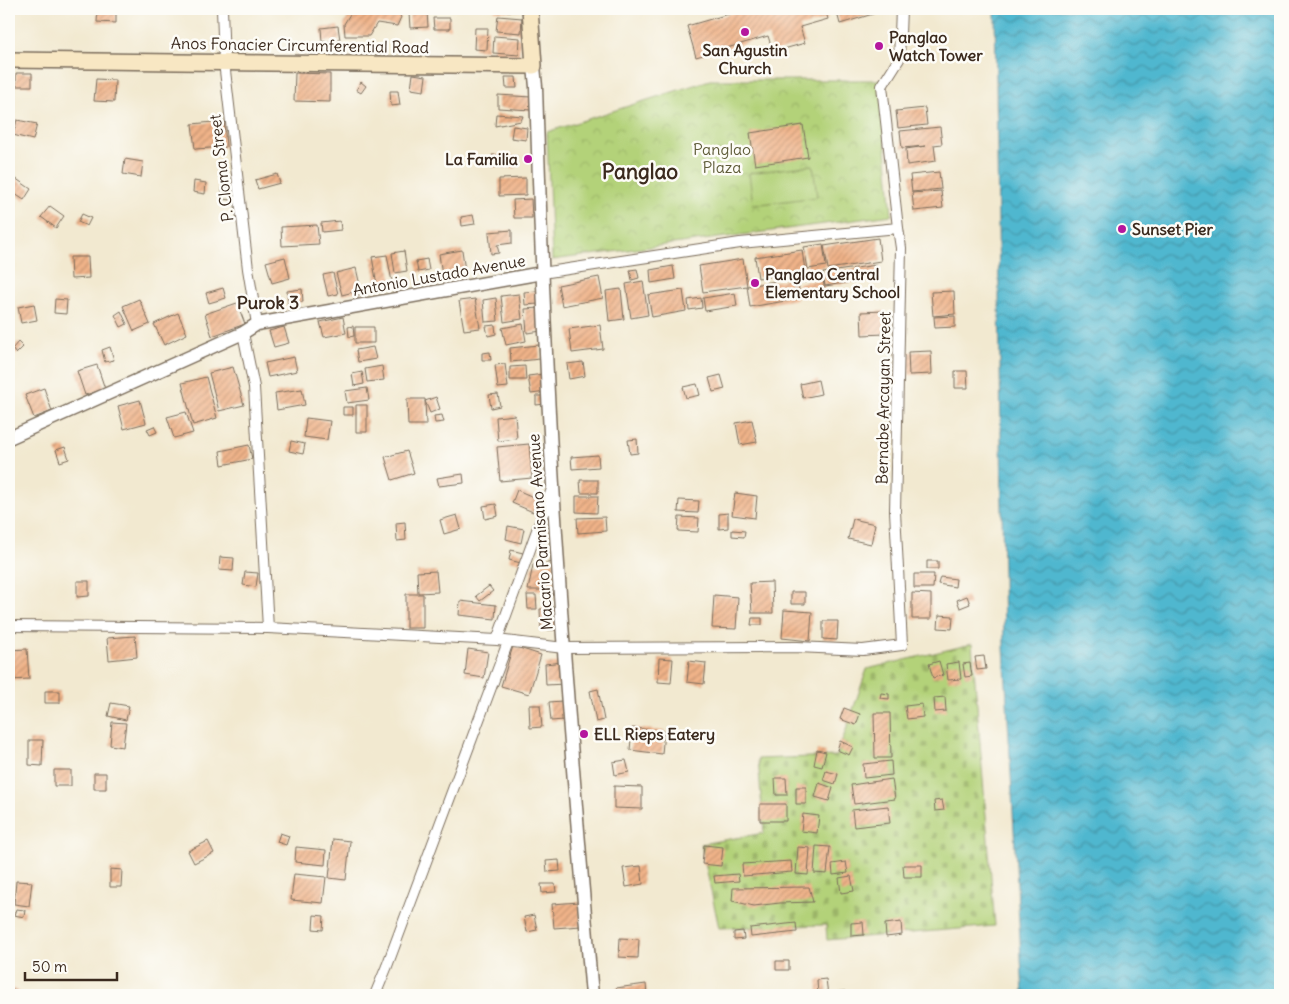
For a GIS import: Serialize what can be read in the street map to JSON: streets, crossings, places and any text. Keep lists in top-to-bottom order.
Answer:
{
  "streets": {
    "main road": ["Anos Fonacier Circumferential Road"],
    "street": [
      "P. Cloma Street",
      "Antonio Lustado Avenue",
      "Bernabe Arcayan Street",
      "Macario Parmisano Avenue"
    ]
  },
  "crossings": [
    ["Anos Fonacier Circumferential Road", "P. Cloma Street"],
    ["Anos Fonacier Circumferential Road", "Macario Parmisano Avenue"],
    ["P. Cloma Street", "Antonio Lustado Avenue"],
    ["Antonio Lustado Avenue", "Bernabe Arcayan Street"],
    ["Antonio Lustado Avenue", "Macario Parmisano Avenue"],
    ["Bernabe Arcayan Street", "Macario Parmisano Avenue"]
  ],
  "districts": ["Panglao", "Purok 3"],
  "parks": ["Panglao Plaza"],
  "places": [
    "San Agustin Church",
    "Panglao Watch Tower",
    "La Familia",
    "Sunset Pier",
    "Panglao Central Elementary School",
    "ELL Rieps Eatery"
  ],
  "scale_bar": "50 m"
}
